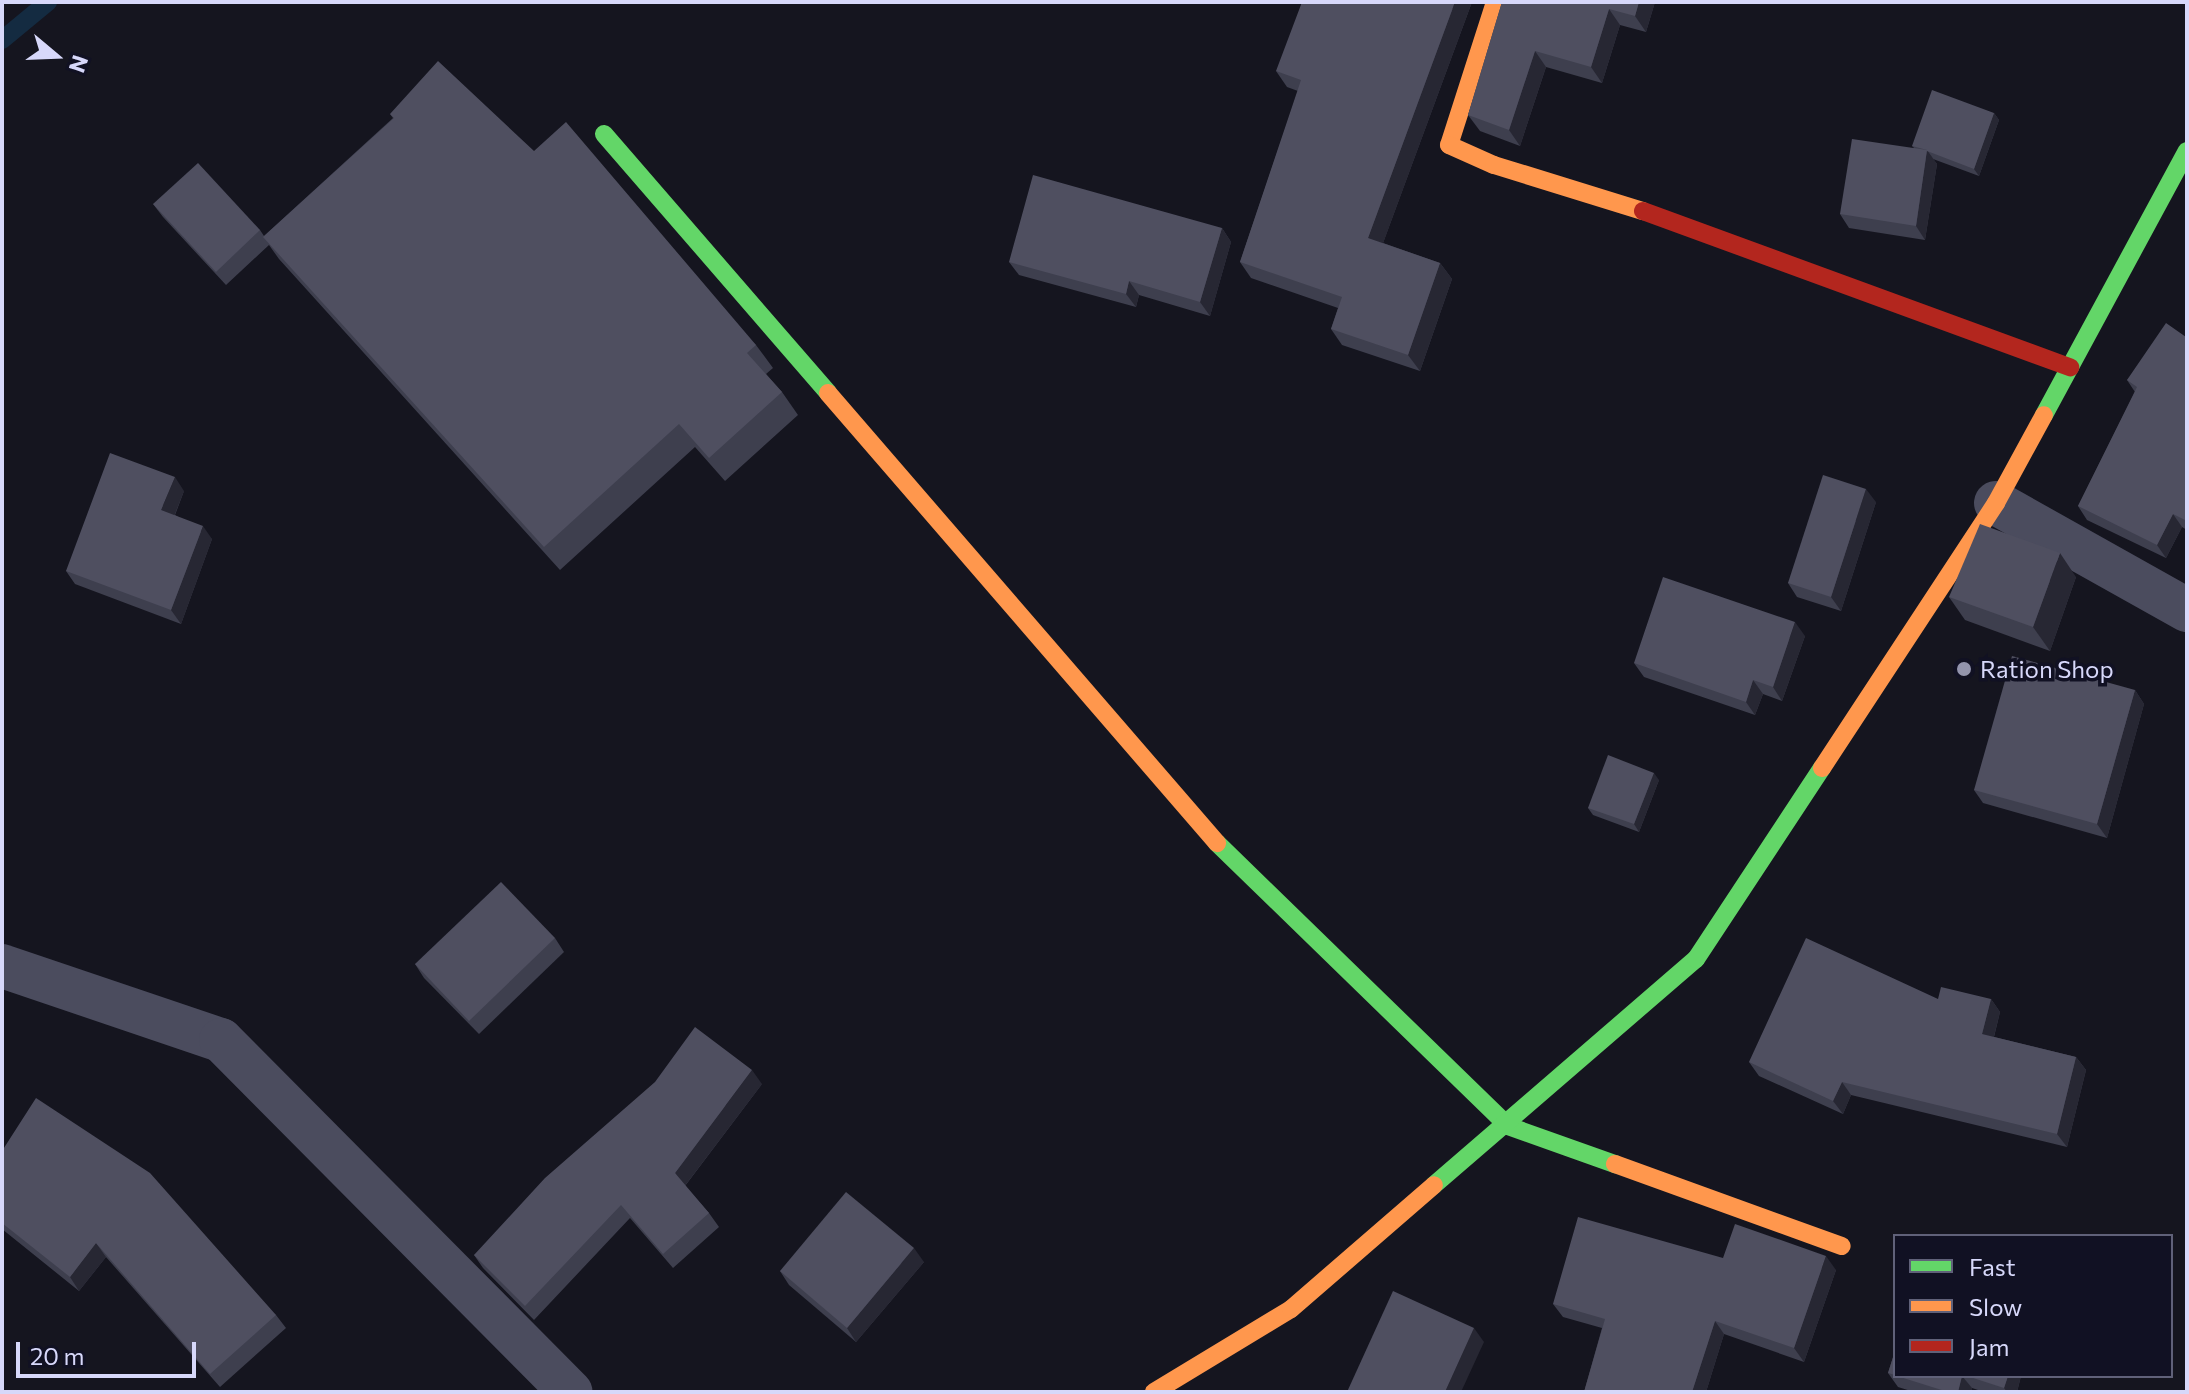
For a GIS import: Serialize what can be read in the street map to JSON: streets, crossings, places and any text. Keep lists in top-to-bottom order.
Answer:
{
  "places": ["Ration Shop"],
  "legend": ["Fast", "Slow", "Jam"],
  "scale_bar": "20 m",
  "north": "right"
}
